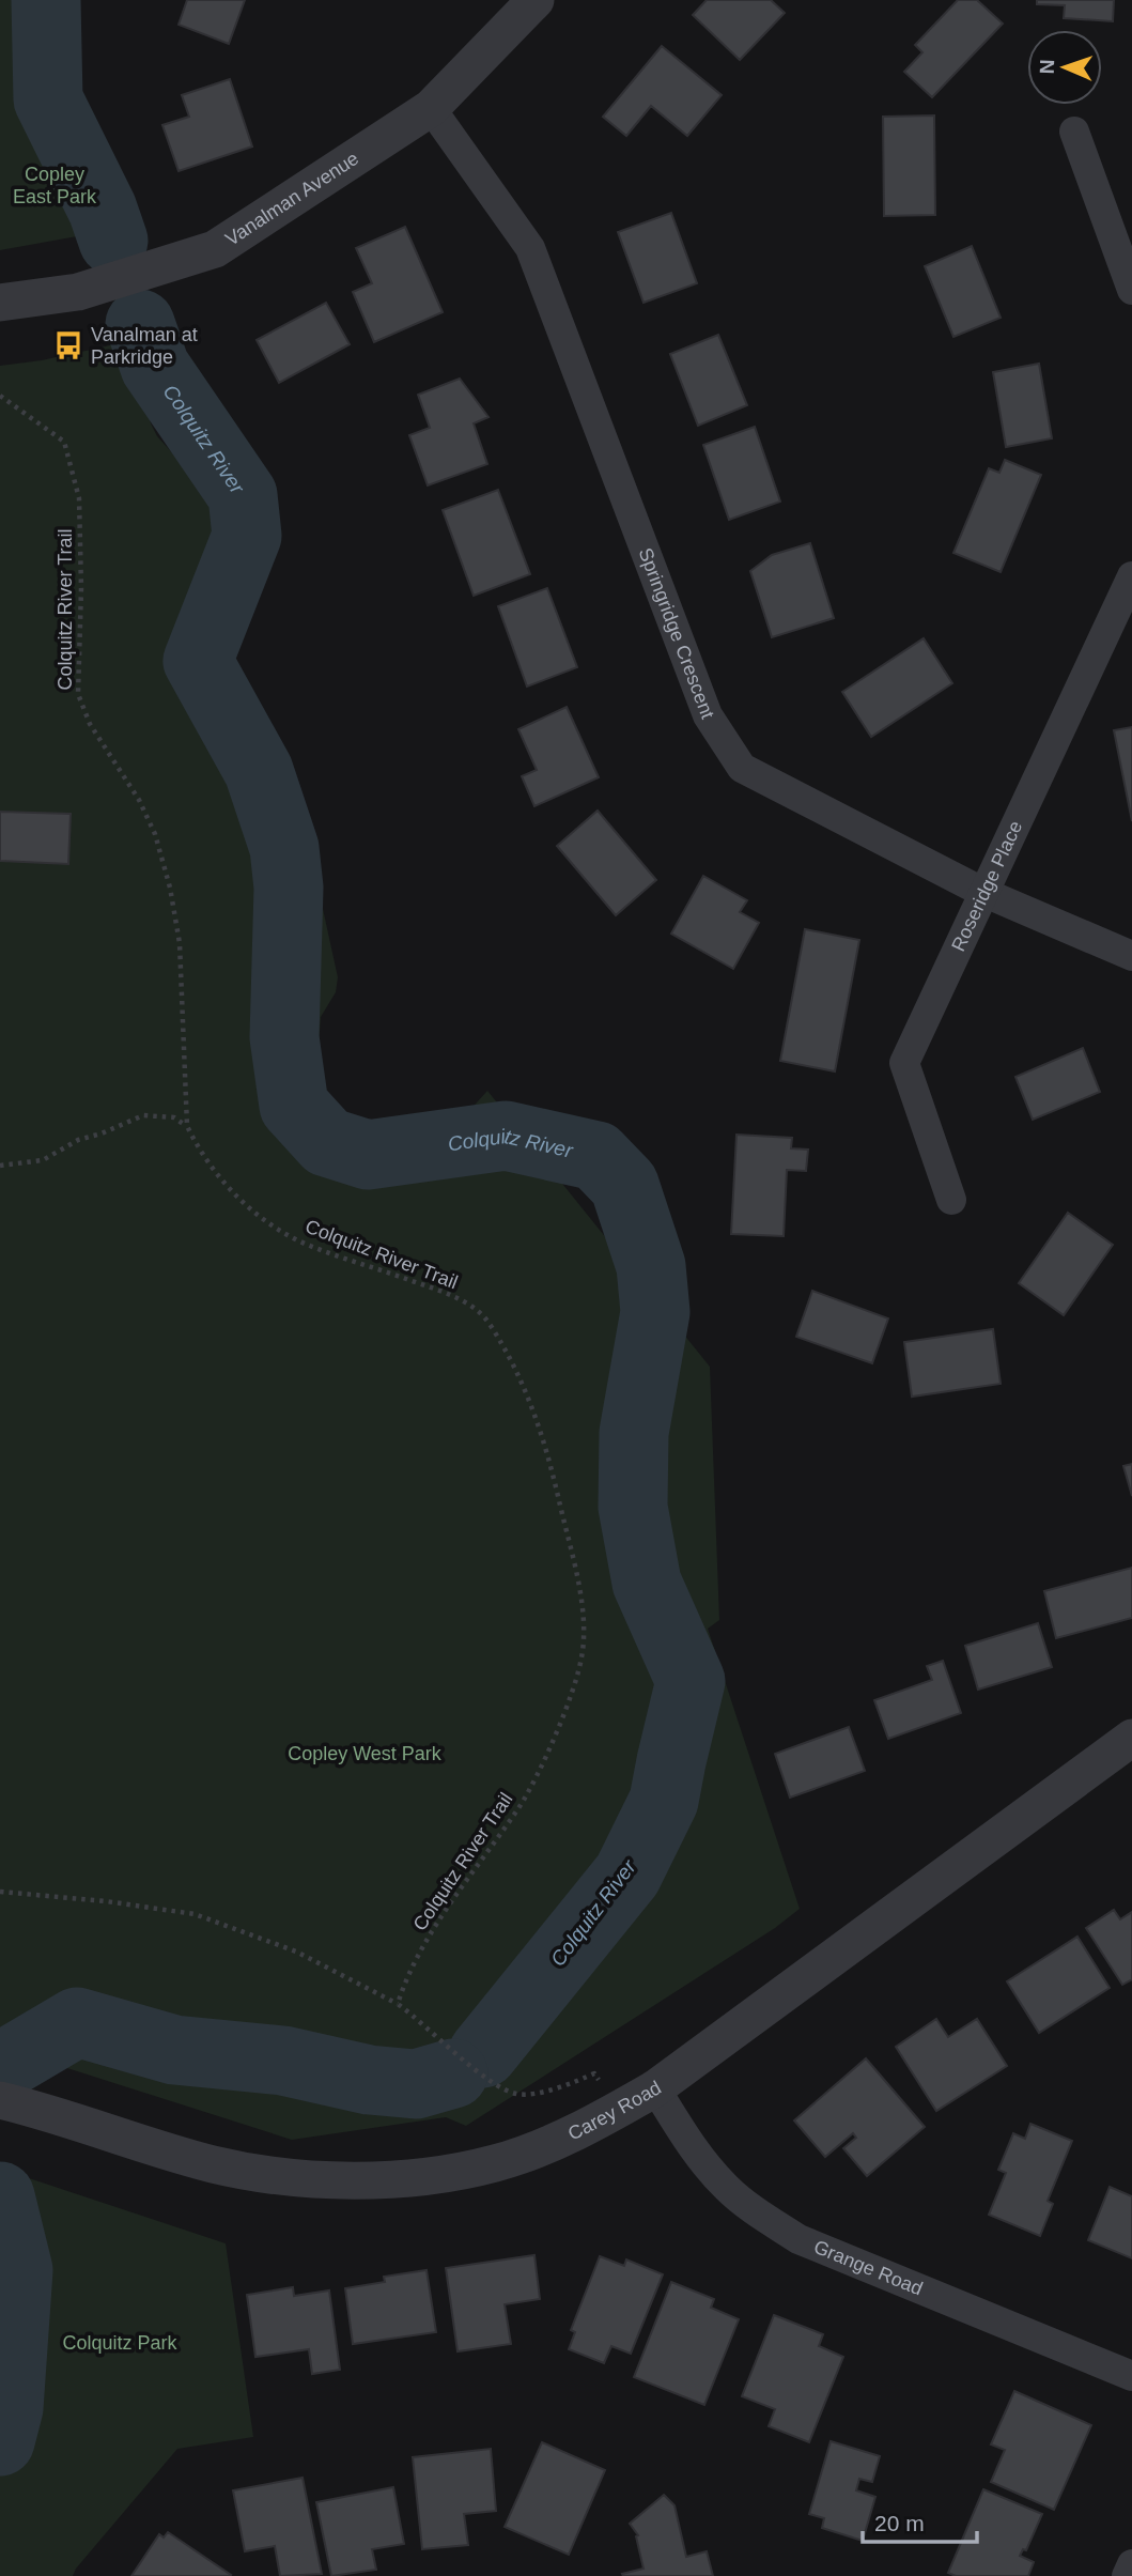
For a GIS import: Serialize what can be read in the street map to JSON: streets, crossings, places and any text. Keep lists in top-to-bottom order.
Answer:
{
  "streets": {
    "street": [
      "Vanalman Avenue",
      "Springridge Crescent",
      "Roseridge Place",
      "Carey Road",
      "Grange Road"
    ],
    "path": ["Colquitz River Trail"]
  },
  "crossings": [
    ["Vanalman Avenue", "Springridge Crescent"],
    ["Springridge Crescent", "Roseridge Place"],
    ["Carey Road", "Grange Road"]
  ],
  "water": ["Colquitz River"],
  "parks": ["Copley East Park", "Copley West Park", "Colquitz Park"],
  "places": {
    "bus stop": ["Vanalman at Parkridge"]
  },
  "scale_bar": "20 m",
  "north": "left"
}
